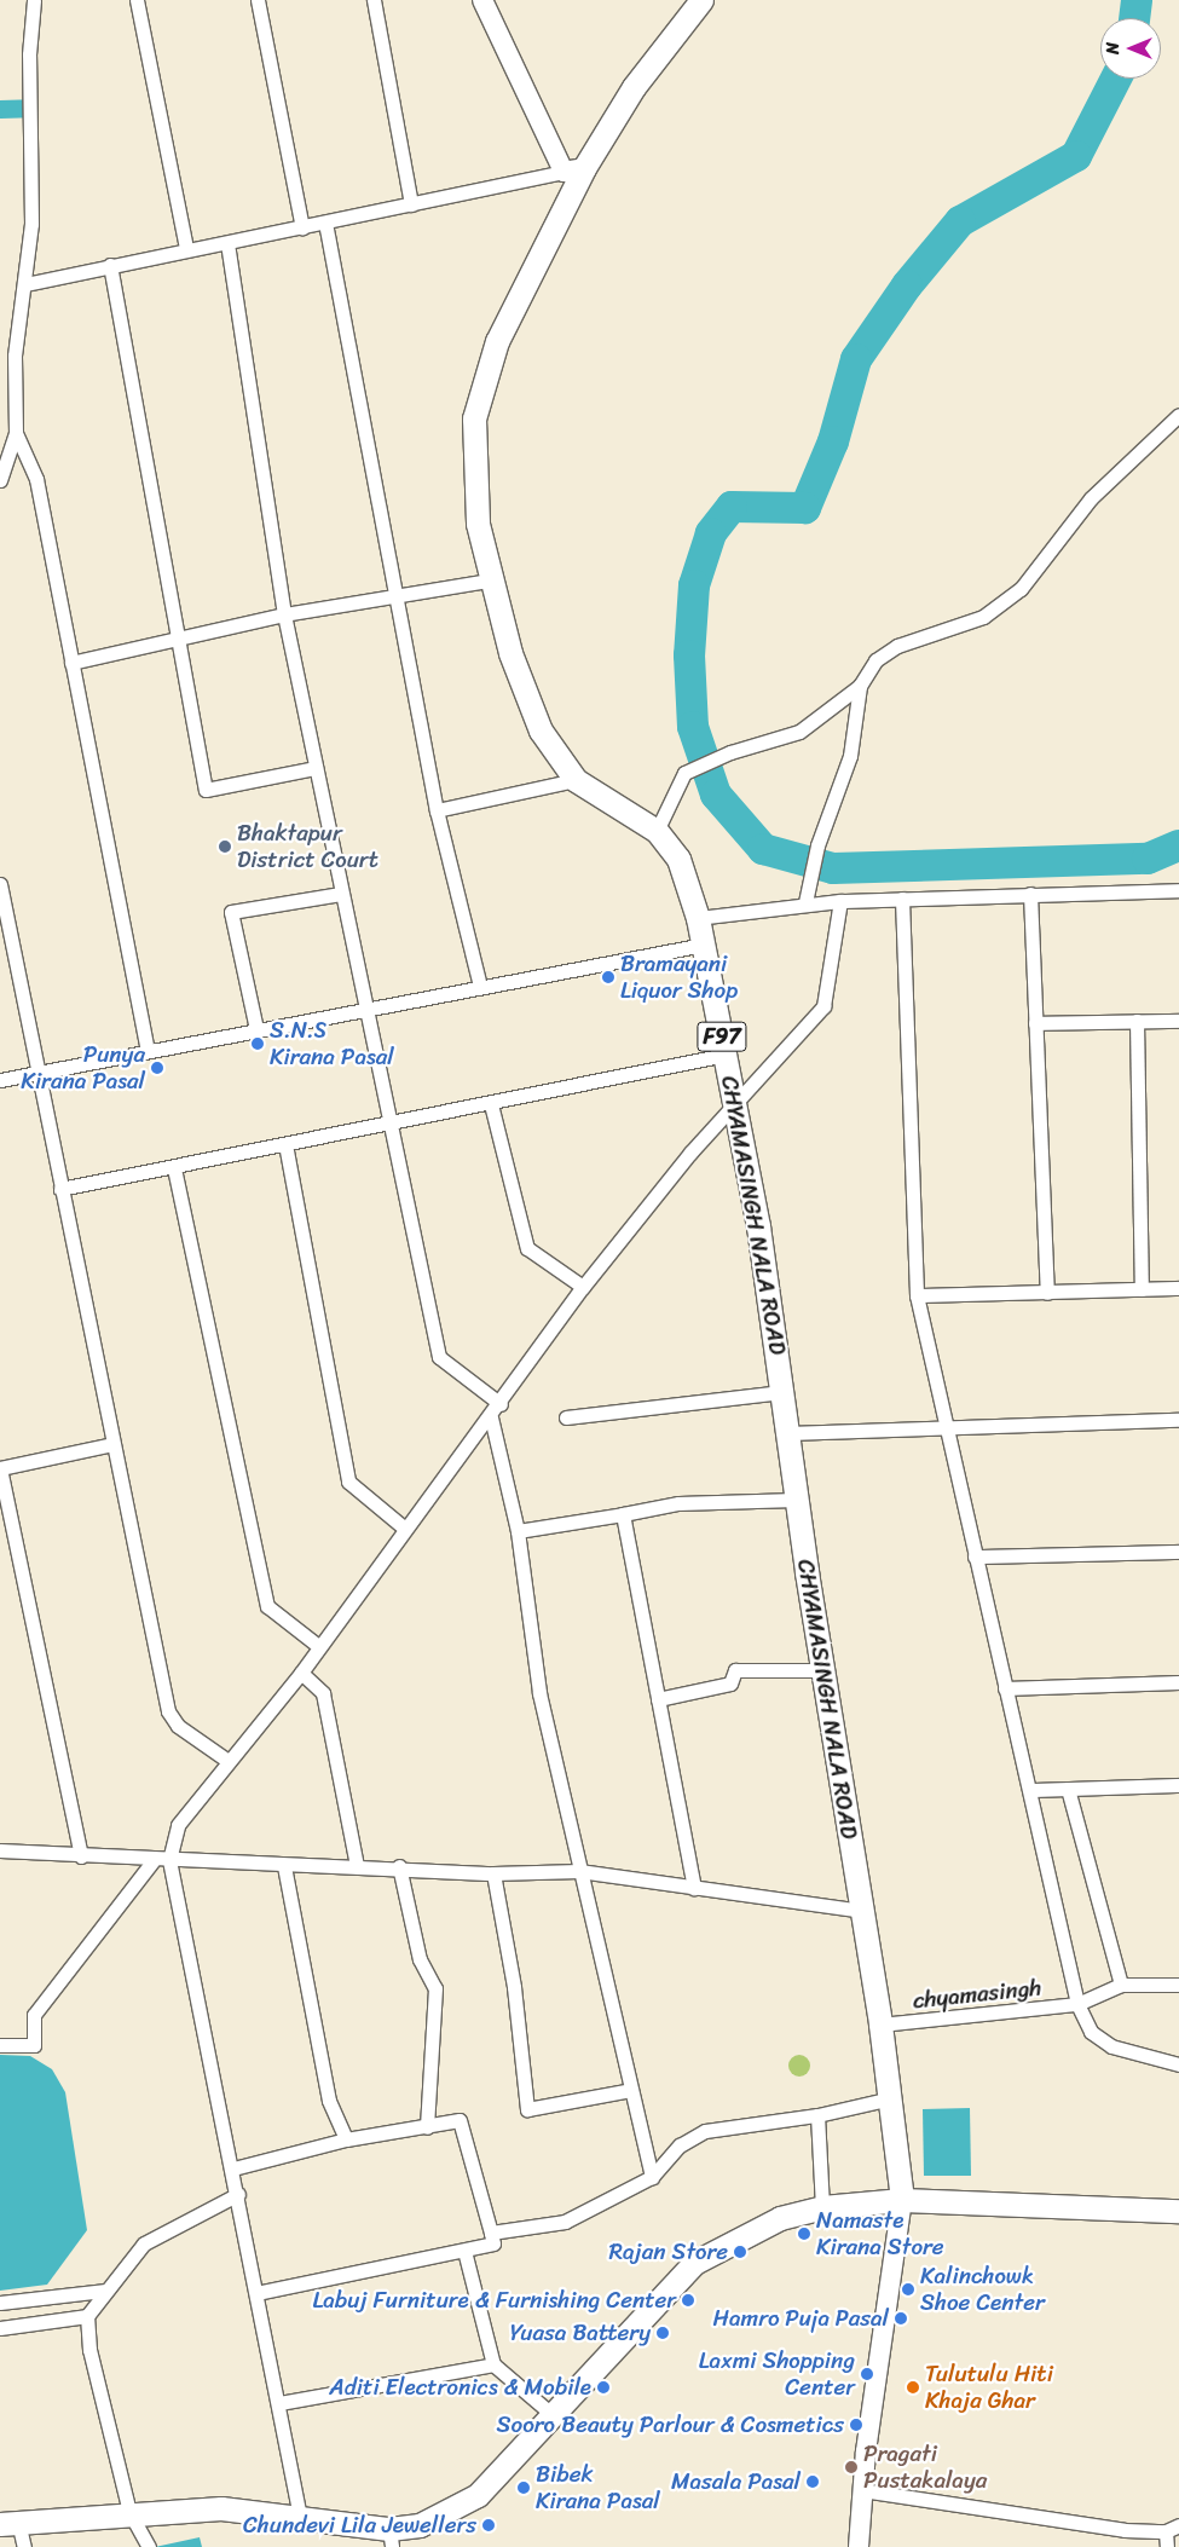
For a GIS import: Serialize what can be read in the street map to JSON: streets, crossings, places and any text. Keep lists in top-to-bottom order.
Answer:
{
  "streets": {
    "main road": ["F97", "CHYAMASINGH NALA ROAD"],
    "street": ["chyamasingh"]
  },
  "crossings": [
    ["CHYAMASINGH NALA ROAD", "chyamasingh"]
  ],
  "places": [
    "Bhaktapur District Court",
    "Bramayani Liquor Shop",
    "S.N.S Kirana Pasal",
    "Punya Kirana Pasal",
    "Namaste Kirana Store",
    "Rajan Store",
    "Kalinchowk Shoe Center",
    "Labuj Furniture & Furnishing Center",
    "Hamro Puja Pasal",
    "Yuasa Battery",
    "Laxmi Shopping Center",
    "Aditi Electronics & Mobile",
    "Tulutulu Hiti Khaja Ghar",
    "Sooro Beauty Parlour & Cosmetics",
    "Pragati Pustakalaya",
    "Masala Pasal",
    "Bibek Kirana Pasal",
    "Chundevi Lila Jewellers"
  ],
  "north": "left"
}
